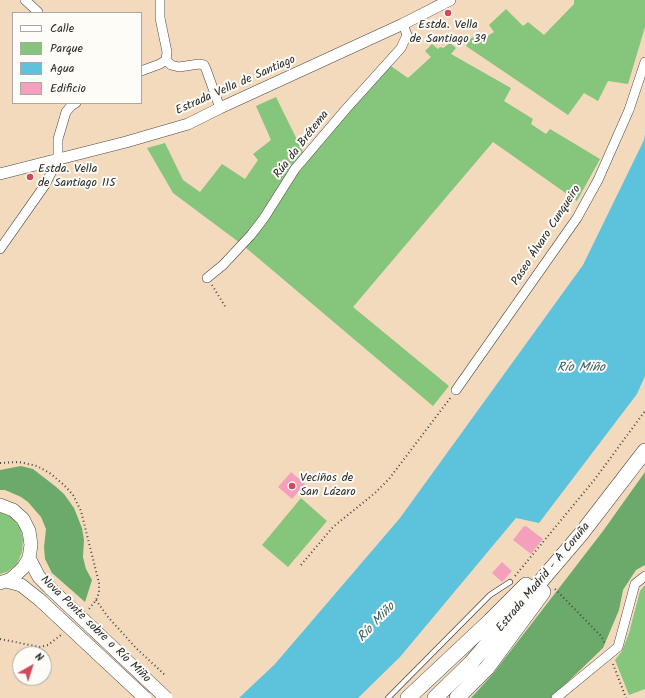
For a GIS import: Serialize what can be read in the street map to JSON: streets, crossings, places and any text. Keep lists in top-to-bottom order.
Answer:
{
  "streets": {
    "highway": ["Estrada Madrid - A Coruña"],
    "main road": ["Nova Ponte sobre o Río Miño"],
    "street": ["Estrada Vella de Santiago", "Rúa da Brétema", "Paseo Álvaro Cunqueiro"]
  },
  "crossings": [
    ["Estrada Vella de Santiago", "Rúa da Brétema"]
  ],
  "water": ["Río Miño"],
  "places": ["Estda. Vella de Santiago 39", "Estda. Vella de Santiago 115", "Veciños de San Lázaro"],
  "legend": [
    "Calle",
    "Parque",
    "Agua",
    "Edificio"
  ],
  "north": "top right"
}
